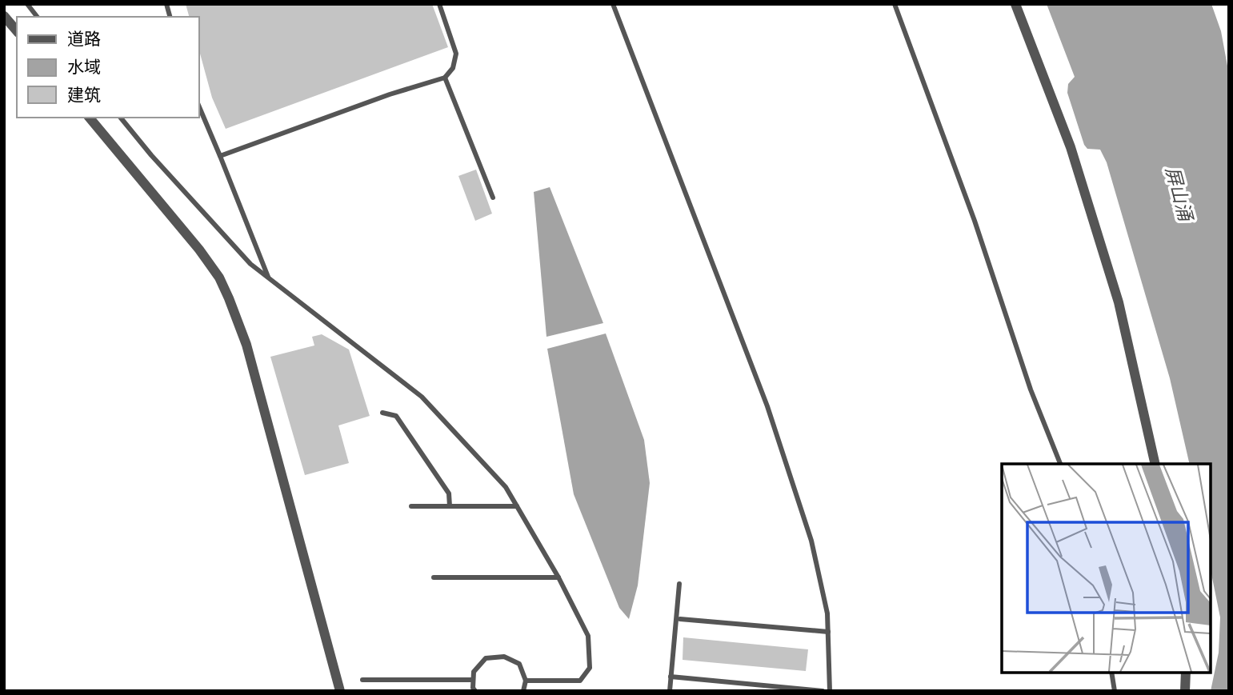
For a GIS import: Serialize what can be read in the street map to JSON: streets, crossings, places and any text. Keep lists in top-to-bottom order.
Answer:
{
  "water": ["屏山涌"],
  "legend": ["道路", "水域", "建筑"]
}
